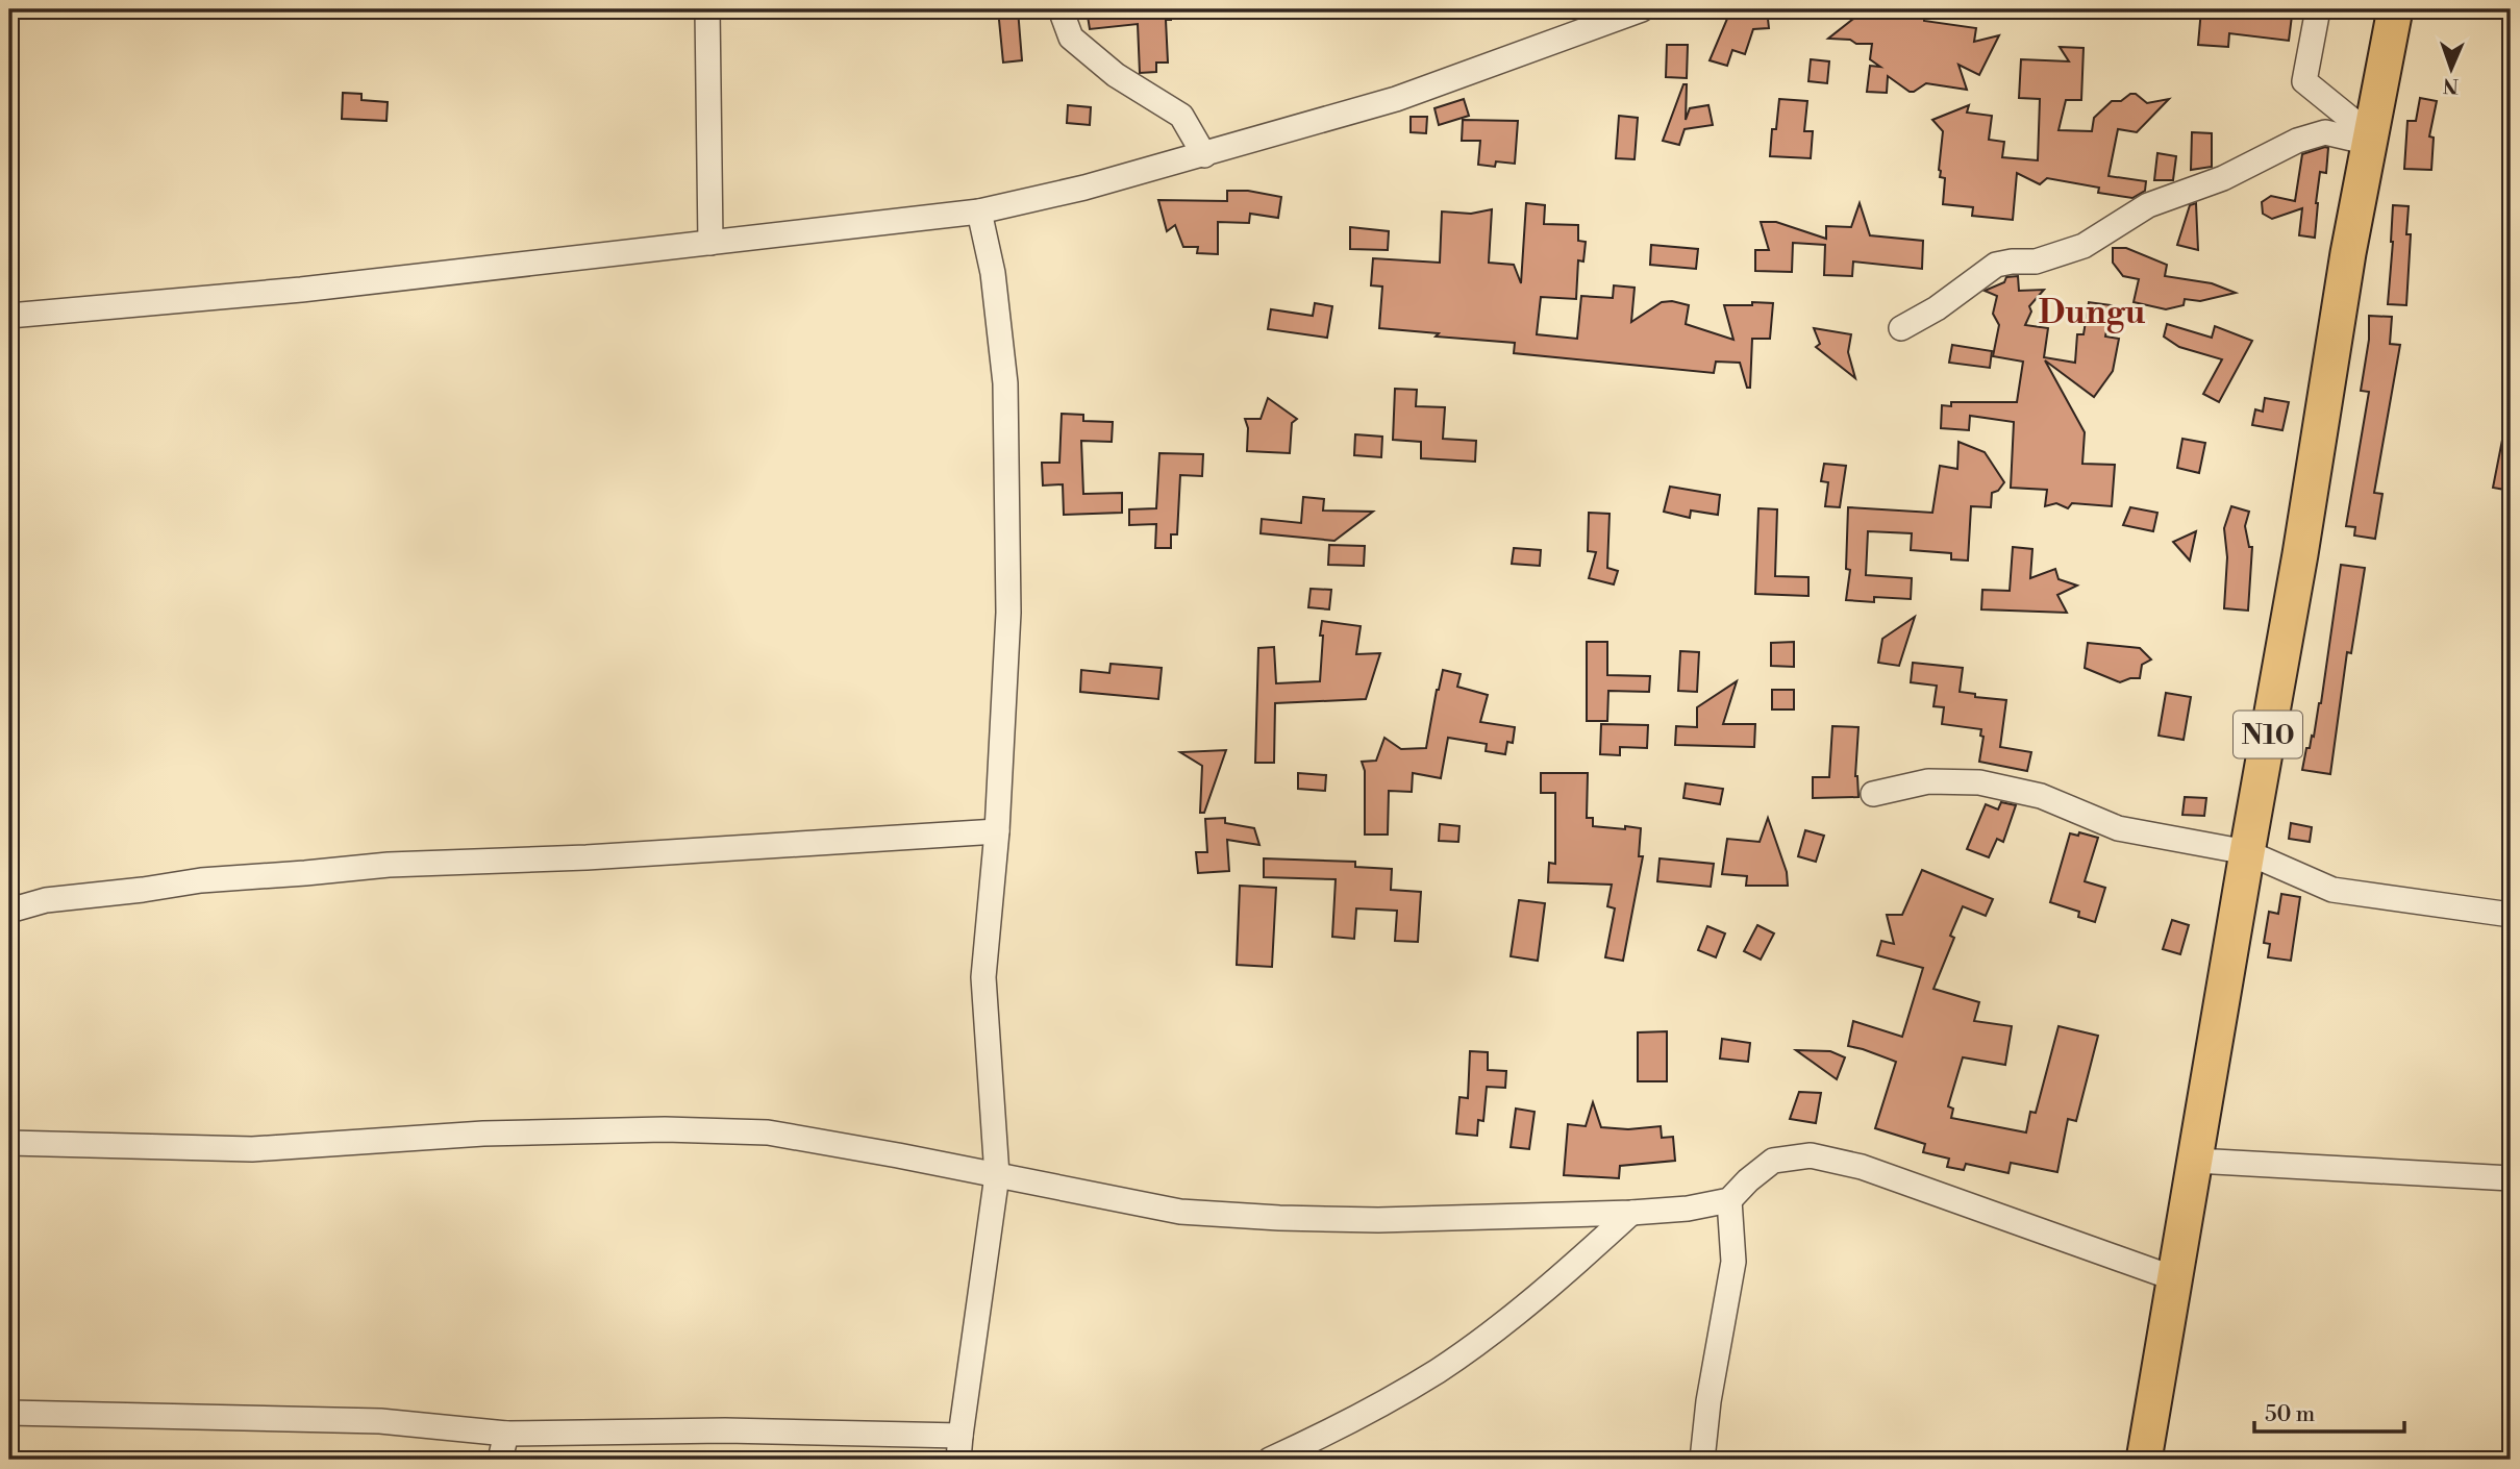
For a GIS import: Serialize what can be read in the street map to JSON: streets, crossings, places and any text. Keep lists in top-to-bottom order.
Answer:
{
  "streets": {
    "highway": ["N10"]
  },
  "districts": ["Dungu"],
  "scale_bar": "50 m",
  "north": "bottom"
}
